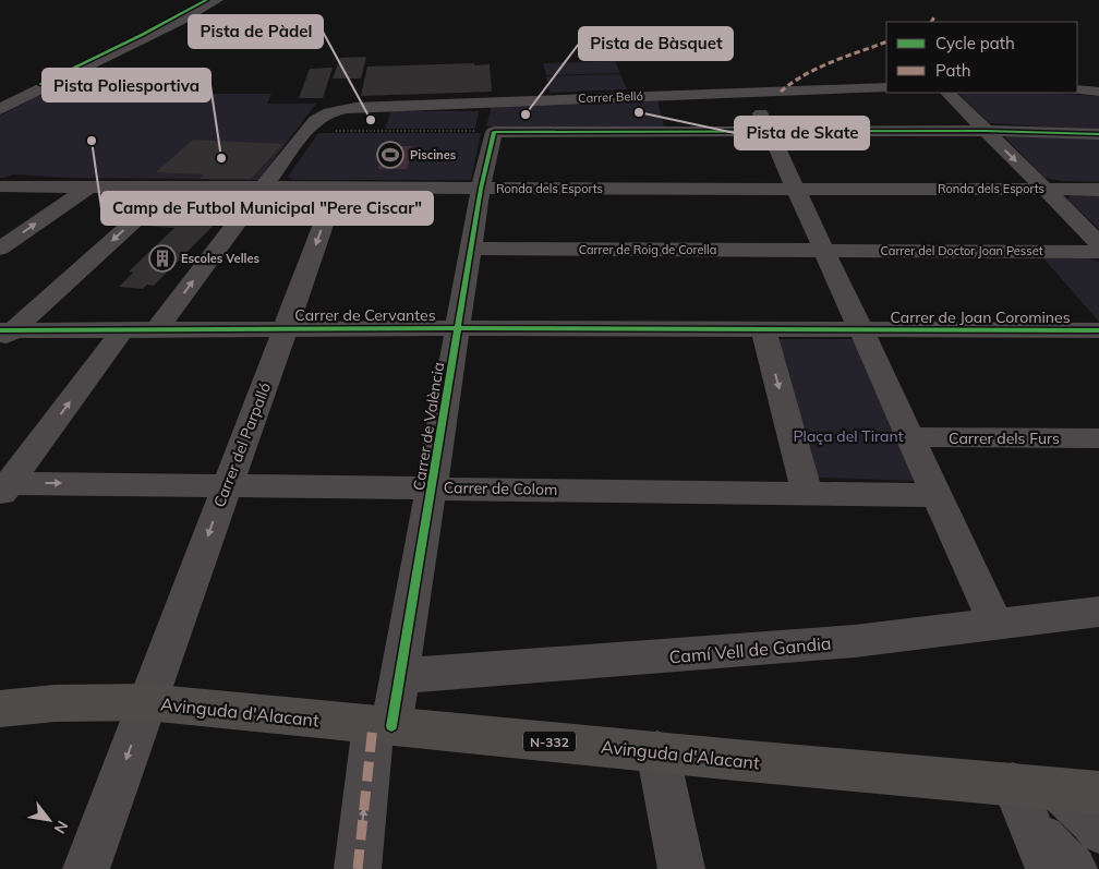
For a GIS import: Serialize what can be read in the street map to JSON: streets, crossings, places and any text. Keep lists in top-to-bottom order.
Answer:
{
  "streets": {
    "highway": ["Avinguda d'Alacant", "N-332"],
    "street": [
      "Carrer Belló",
      "Ronda dels Esports",
      "Carrer de Roig de Corella",
      "Carrer del Doctor Joan Pesset",
      "Carrer de Cervantes",
      "Carrer de Joan Coromines",
      "Carrer de València",
      "Carrer dels Furs",
      "Carrer del Parpalló",
      "Carrer de Colom",
      "Camí Vell de Gandia"
    ]
  },
  "crossings": [
    ["Ronda dels Esports", "Carrer de València"],
    ["Ronda dels Esports", "Carrer del Parpalló"],
    ["Carrer de Roig de Corella", "Carrer del Doctor Joan Pesset"],
    ["Carrer de Roig de Corella", "Carrer de València"],
    ["Carrer de Cervantes", "Carrer de Joan Coromines"],
    ["Carrer de Cervantes", "Carrer de València"],
    ["Carrer de Cervantes", "Carrer del Parpalló"],
    ["Carrer de València", "Carrer de Colom"],
    ["Carrer de València", "Camí Vell de Gandia"],
    ["Carrer de València", "Avinguda d'Alacant"],
    ["Carrer del Parpalló", "Carrer de Colom"],
    ["Carrer del Parpalló", "Avinguda d'Alacant"]
  ],
  "parks": ["Plaça del Tirant"],
  "places": {
    "other": [
      "Pista de Skate",
      "Pista de Bàsquet",
      "Pista de Pàdel",
      "Camp de Futbol Municipal \"Pere Ciscar\"",
      "Pista Poliesportiva"
    ],
    "sports": ["Piscines"],
    "building": ["Escoles Velles"]
  },
  "legend": ["Cycle path", "Path"],
  "north": "bottom right"
}
